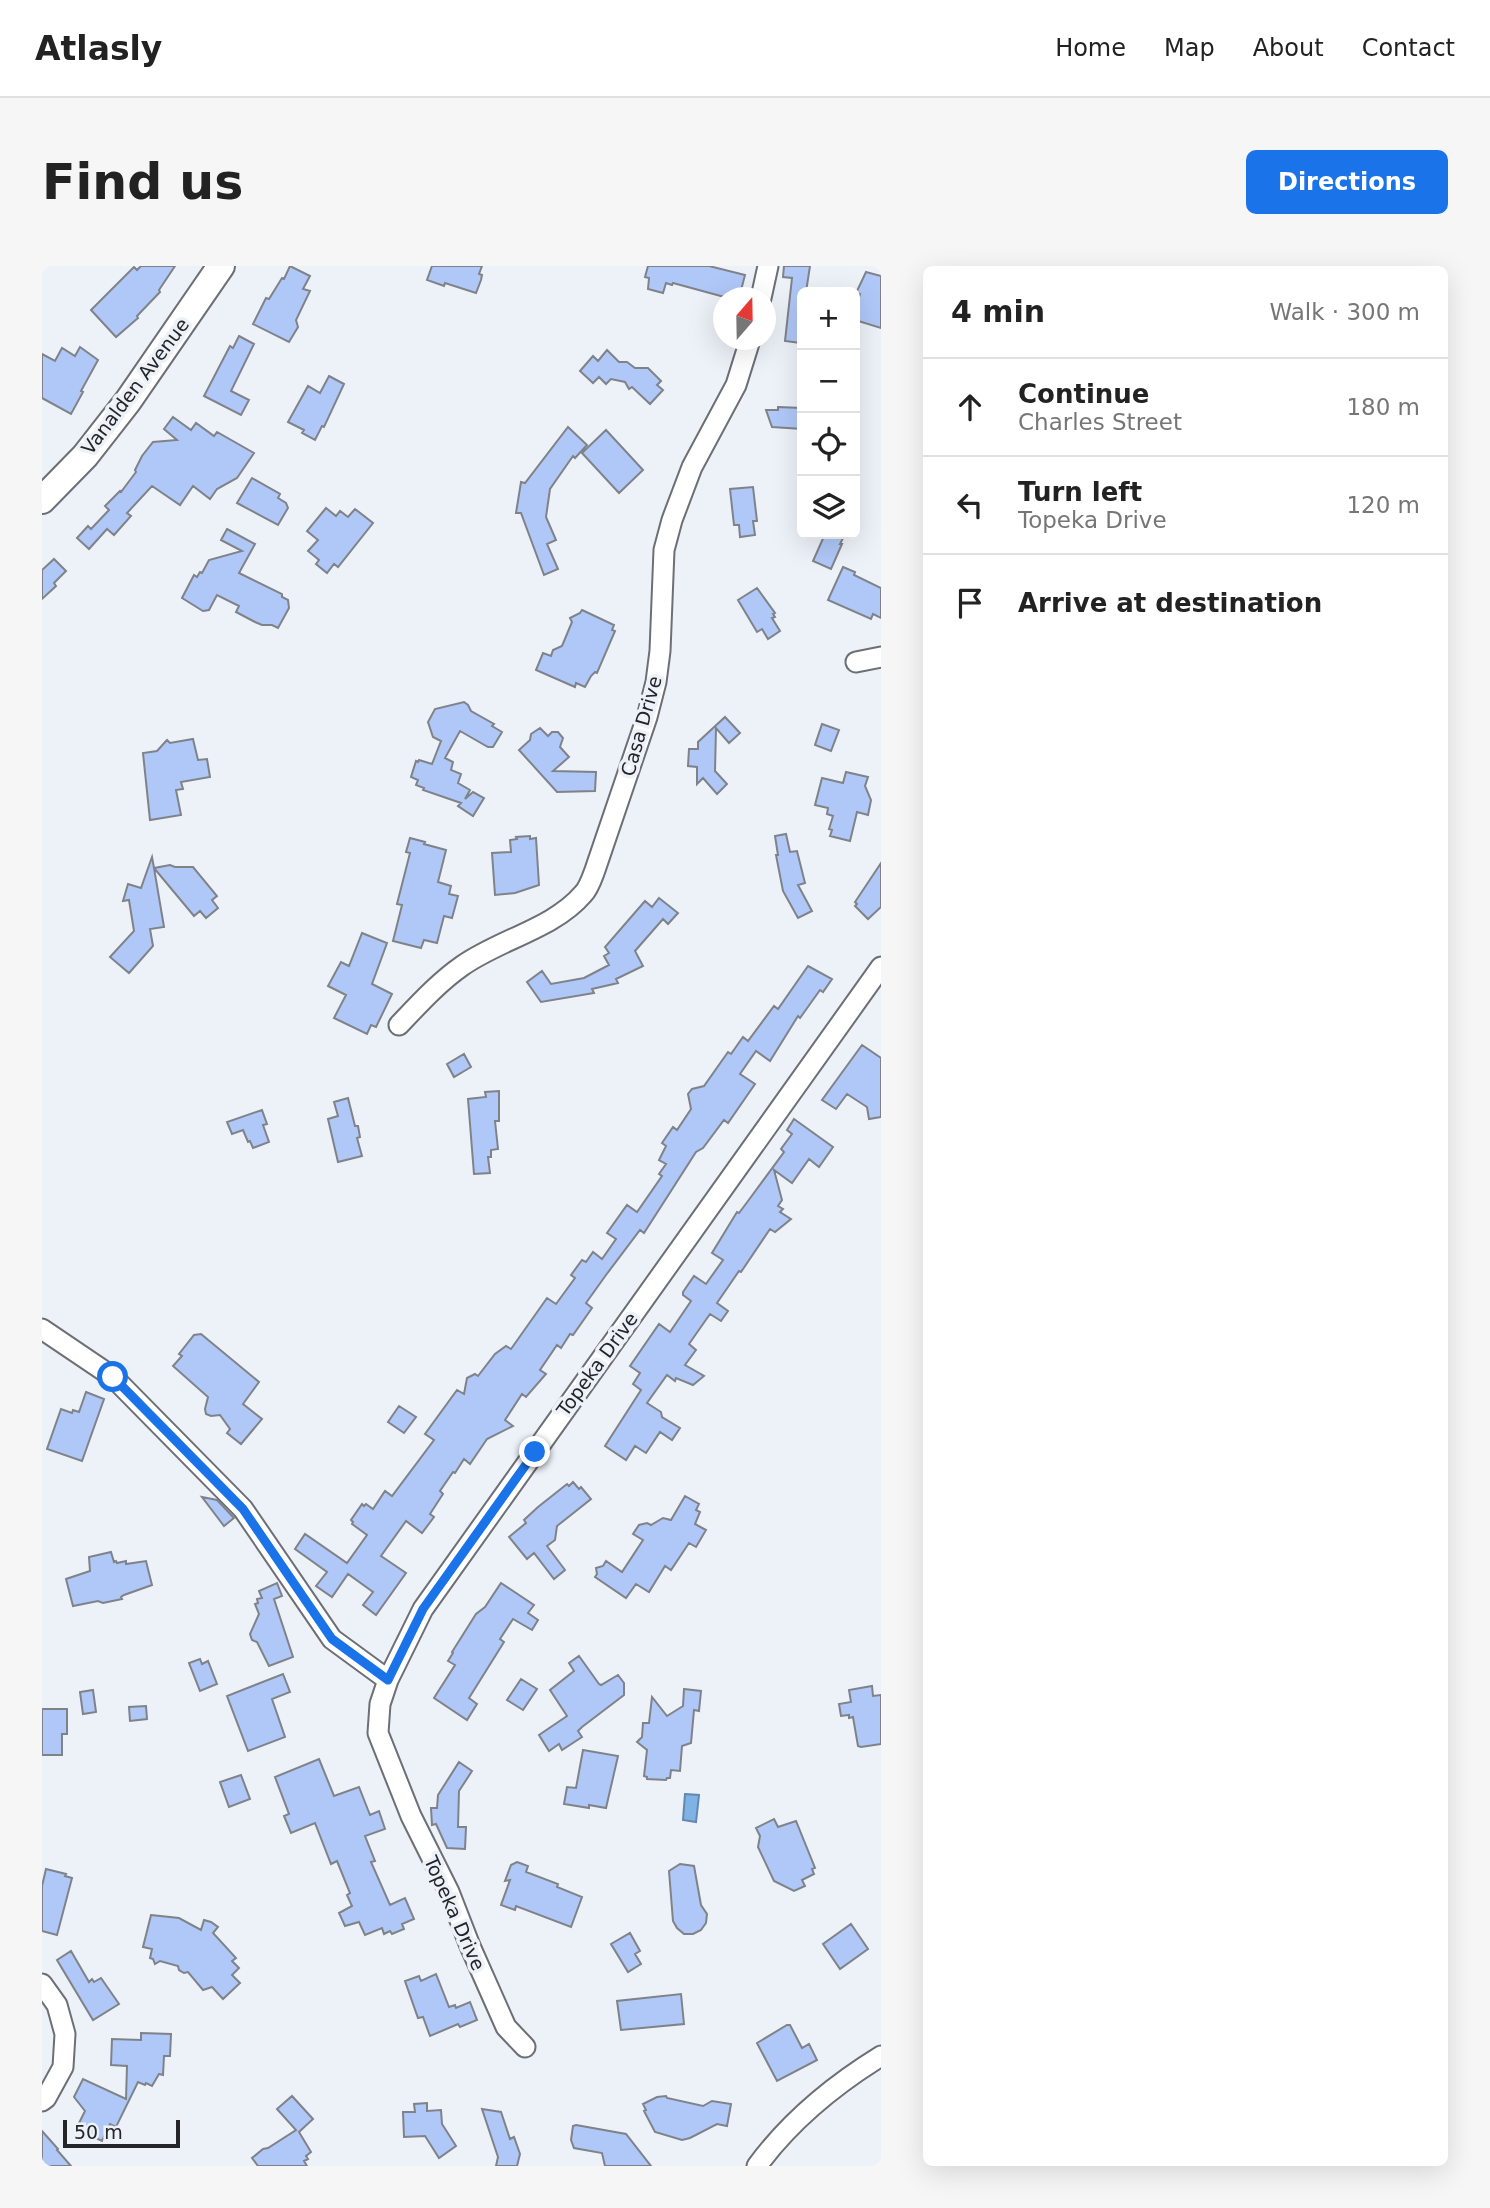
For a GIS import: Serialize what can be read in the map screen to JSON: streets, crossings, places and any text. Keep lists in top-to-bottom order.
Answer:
{
  "streets": {
    "main road": ["Vanalden Avenue"],
    "street": ["Casa Drive", "Topeka Drive"]
  },
  "scale_bar": "50 m",
  "north": "top",
  "page": {
    "header": "Atlasly",
    "nav": [
      "Home",
      "Map",
      "About",
      "Contact"
    ],
    "buttons": "Directions",
    "title": "Find us",
    "heading": ["4 min", "Walk · 300 m"],
    "map_buttons": ["+", "−"],
    "list": [
      ["Continue", "Charles Street", "180 m"],
      ["Turn left", "Topeka Drive", "120 m"],
      "Arrive at destination"
    ],
    "scale": "50 m"
  }
}
